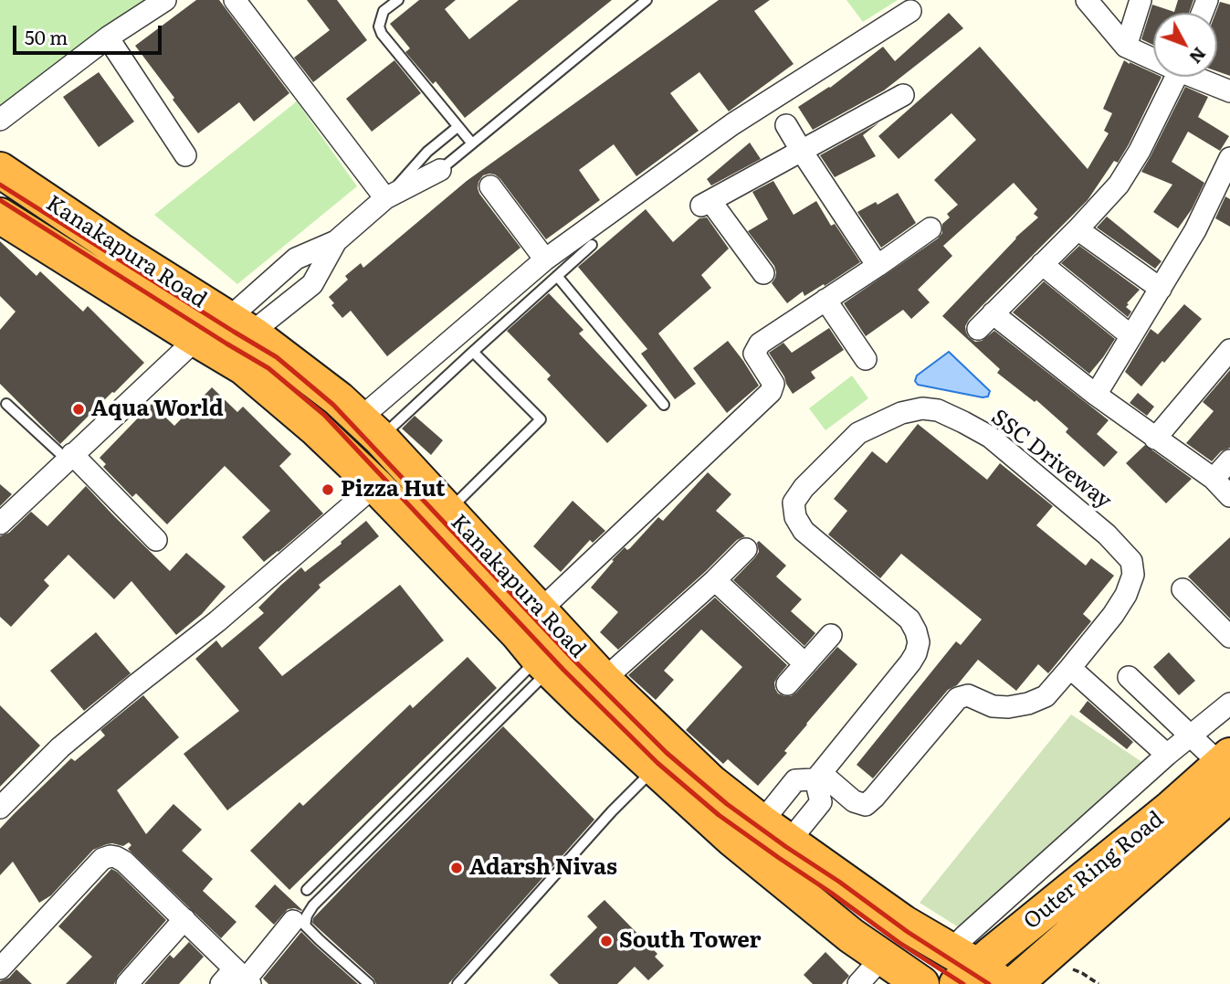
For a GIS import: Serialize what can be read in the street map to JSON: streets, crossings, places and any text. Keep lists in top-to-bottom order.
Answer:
{
  "streets": {
    "highway": ["Kanakapura Road", "Outer Ring Road"],
    "street": ["SSC Driveway"]
  },
  "crossings": [
    ["Kanakapura Road", "Outer Ring Road"]
  ],
  "places": [
    "Aqua World",
    "Pizza Hut",
    "Adarsh Nivas",
    "South Tower"
  ],
  "scale_bar": "50 m",
  "north": "bottom right"
}
